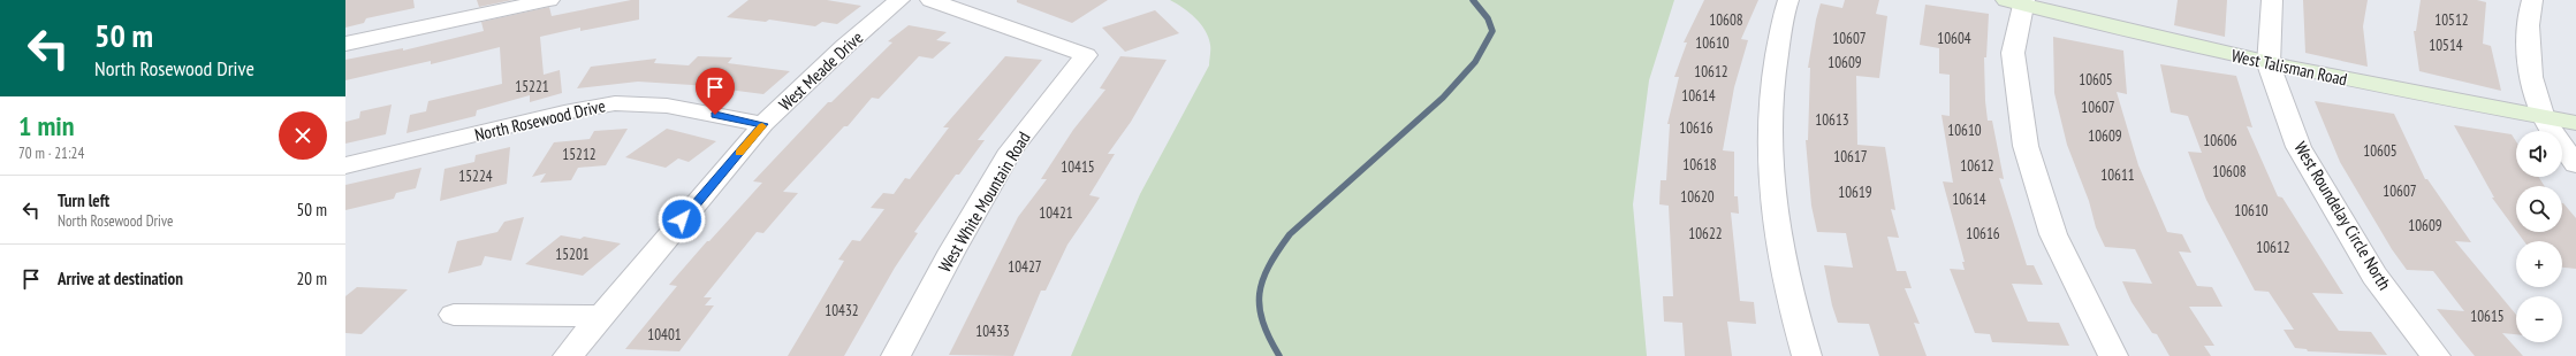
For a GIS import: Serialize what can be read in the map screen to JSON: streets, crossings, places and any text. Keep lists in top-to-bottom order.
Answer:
{
  "streets": {
    "street": [
      "West Talisman Road",
      "West Meade Drive",
      "North Rosewood Drive",
      "West White Mountain Road",
      "West Roundelay Circle North"
    ]
  },
  "crossings": [
    ["West Talisman Road", "West Roundelay Circle North"],
    ["West Meade Drive", "North Rosewood Drive"]
  ],
  "house_numbers": [
    "10608",
    "10512",
    "10607",
    "10604",
    "10610",
    "10514",
    "10609",
    "10612",
    "10605",
    "15221",
    "10614",
    "10607",
    "10613",
    "10616",
    "10610",
    "10609",
    "10606",
    "10605",
    "15212",
    "10617",
    "10618",
    "10612",
    "10415",
    "10608",
    "10611",
    "15224",
    "10607",
    "10619",
    "10620",
    "10614",
    "10610",
    "10421",
    "10609",
    "10622",
    "10616",
    "10612",
    "15201",
    "10427",
    "10432",
    "10615",
    "10433",
    "10401"
  ],
  "page": {
    "turn": ["50 m", "North Rosewood Drive"],
    "heading": ["1 min", "70 m · 21:24"],
    "map_buttons": ["+", "−"],
    "list": [
      {
        "name": "Turn left",
        "note": "North Rosewood Drive",
        "value": "50 m"
      },
      {
        "name": "Arrive at destination",
        "value": "20 m"
      }
    ]
  }
}
